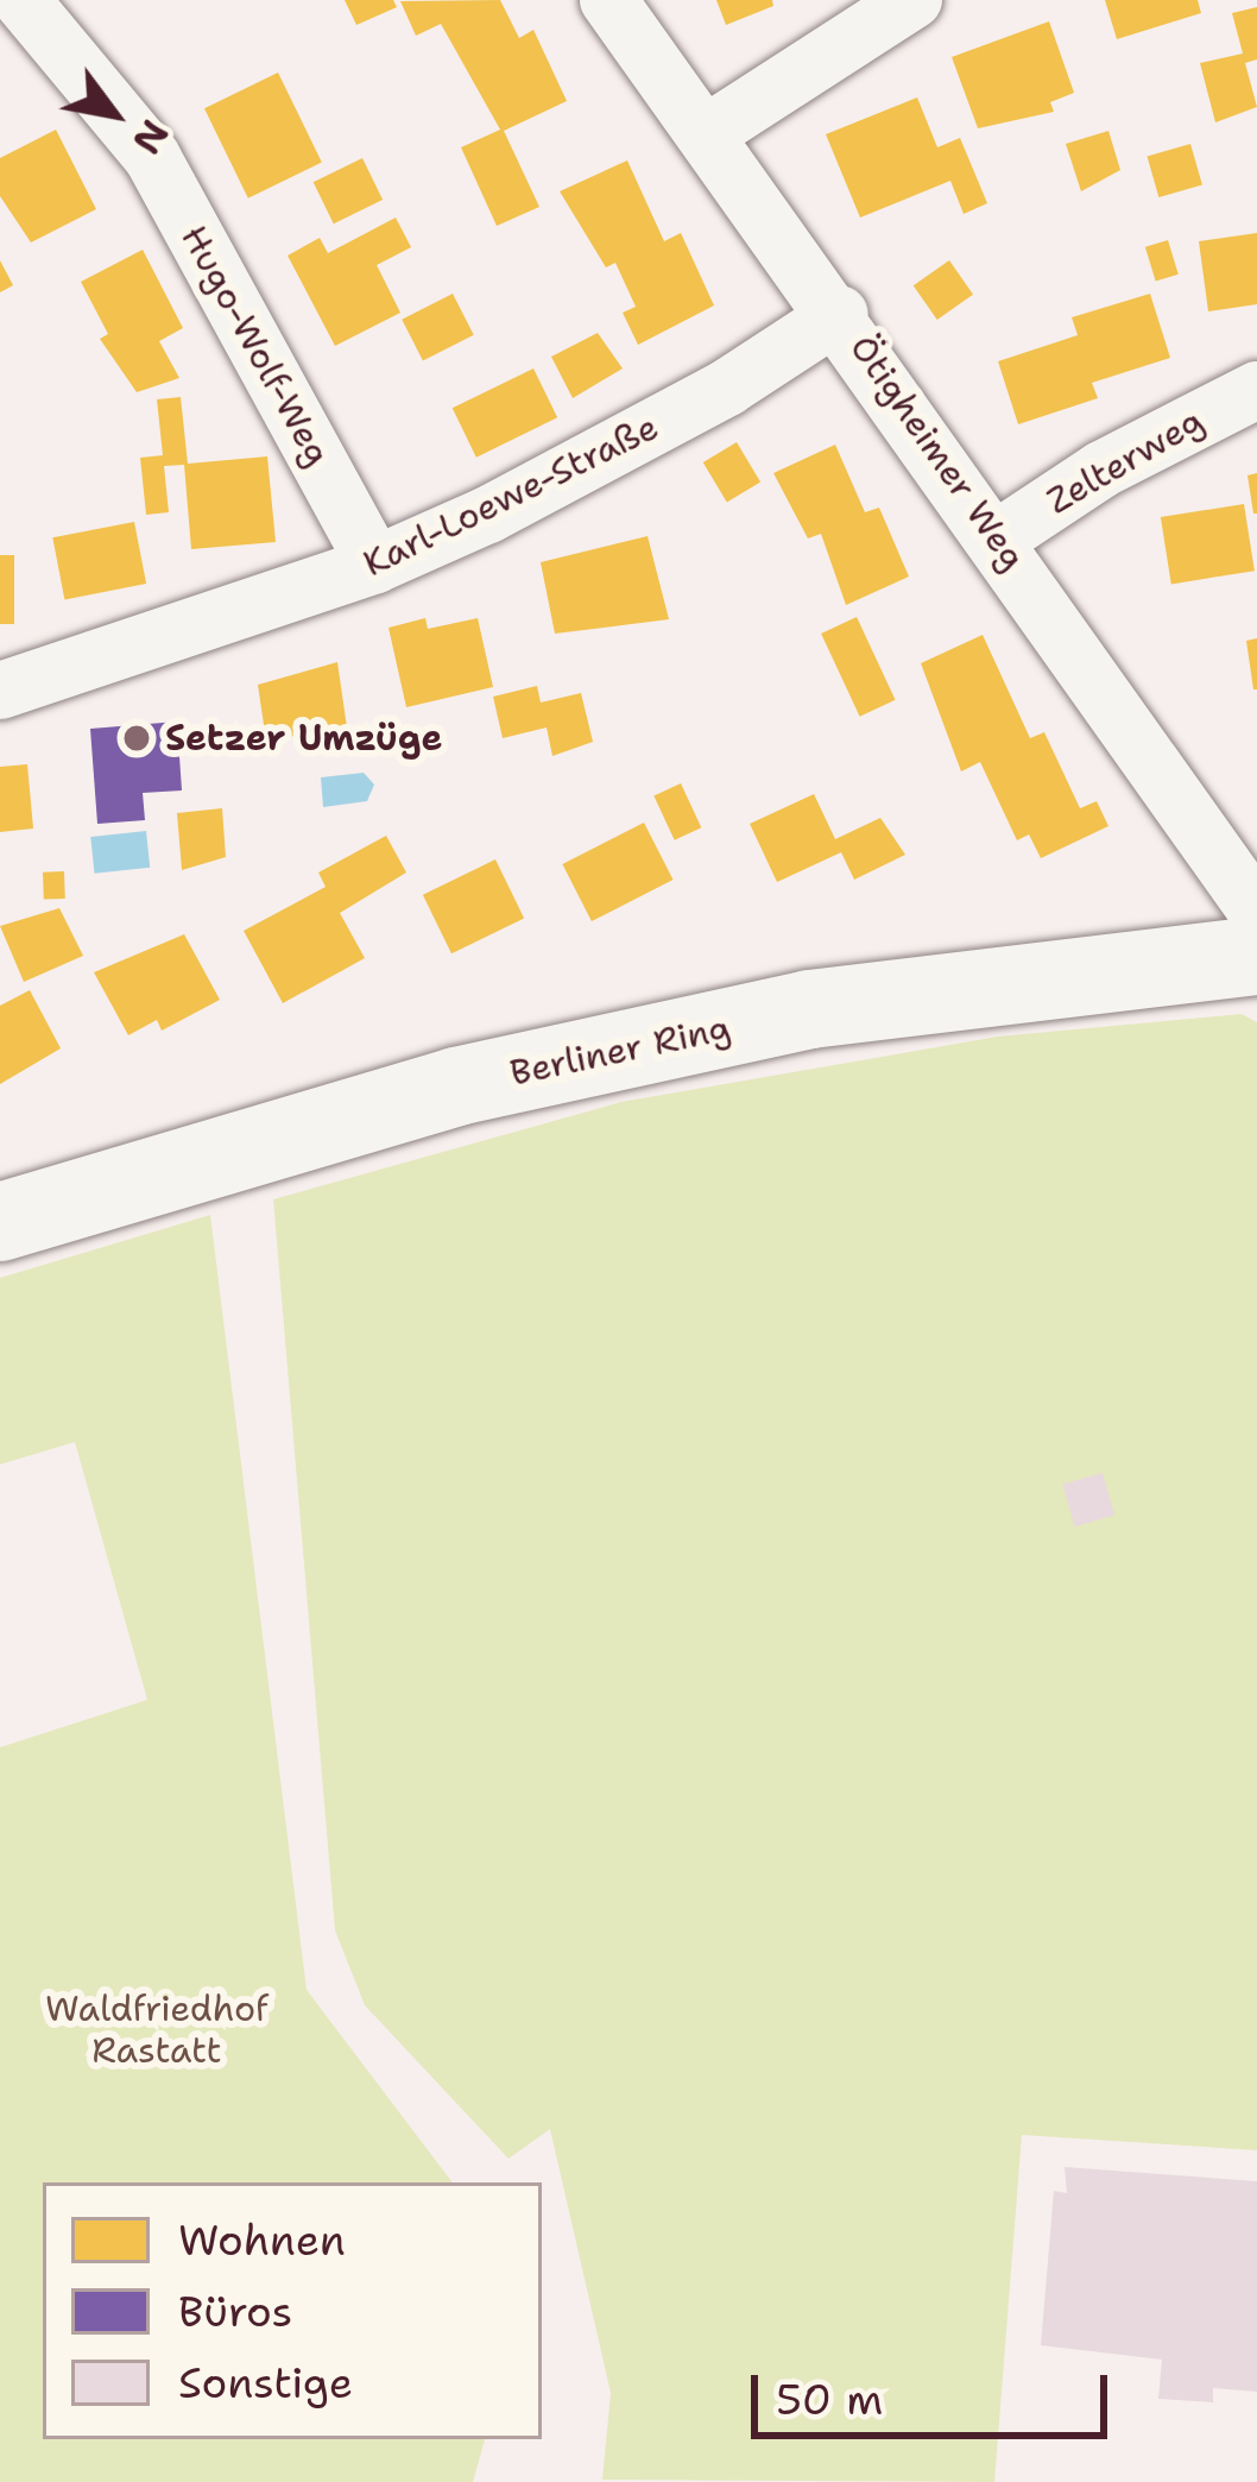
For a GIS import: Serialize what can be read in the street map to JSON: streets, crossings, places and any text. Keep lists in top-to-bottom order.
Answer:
{
  "streets": {
    "street": [
      "Hugo-Wolf-Weg",
      "Ötigheimer Weg",
      "Zelterweg",
      "Karl-Loewe-Straße",
      "Berliner Ring"
    ]
  },
  "crossings": [
    ["Hugo-Wolf-Weg", "Karl-Loewe-Straße"],
    ["Ötigheimer Weg", "Zelterweg"],
    ["Ötigheimer Weg", "Karl-Loewe-Straße"]
  ],
  "parks": ["Waldfriedhof Rastatt"],
  "places": ["Setzer Umzüge"],
  "legend": ["Wohnen", "Büros", "Sonstige"],
  "scale_bar": "50 m",
  "north": "bottom right"
}
